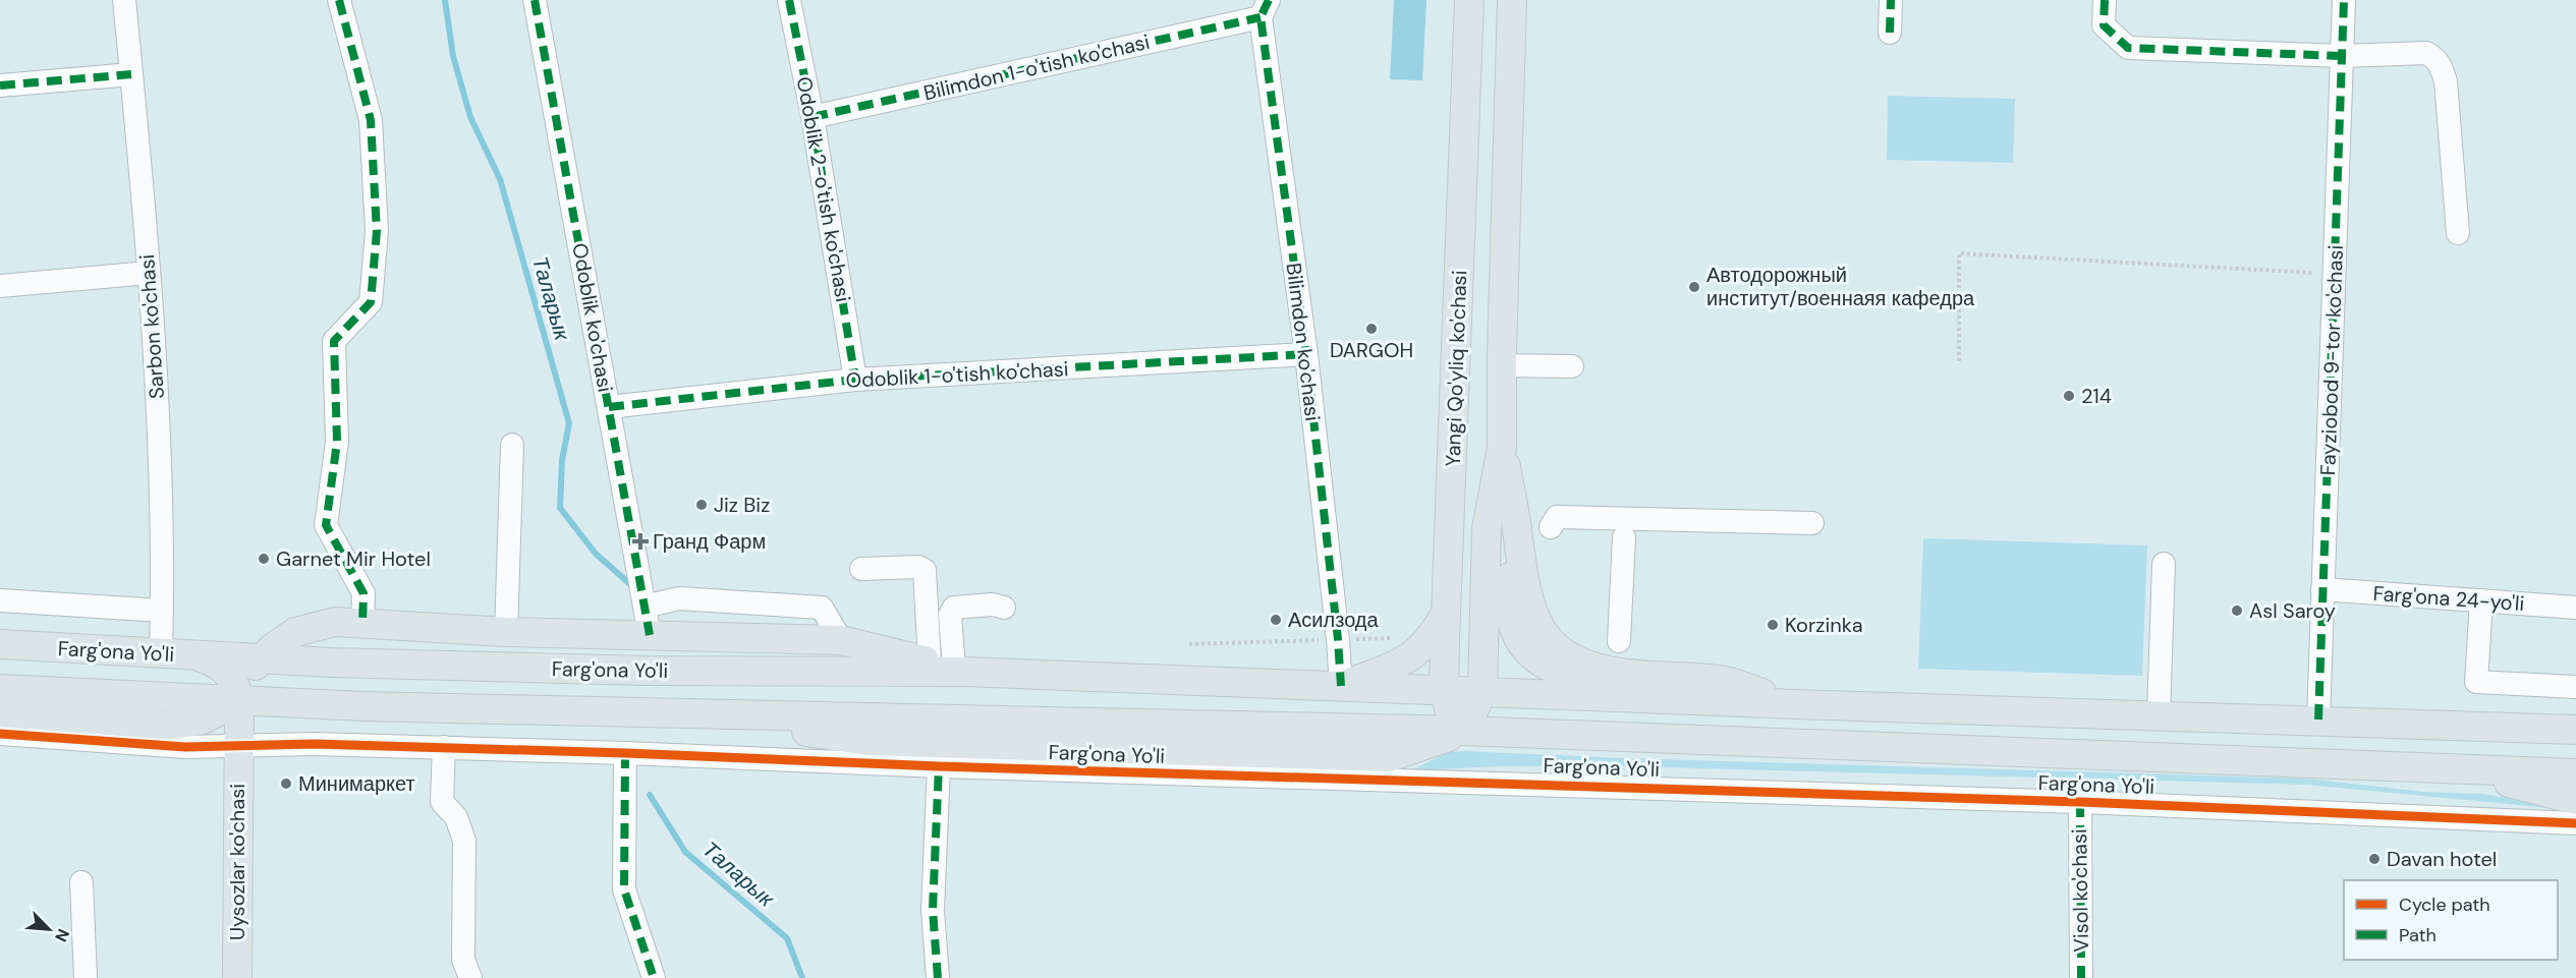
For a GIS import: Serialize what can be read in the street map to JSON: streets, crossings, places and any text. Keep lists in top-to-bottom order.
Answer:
{
  "streets": {
    "main road": ["Yangi Qo'yliq ko'chasi", "Farg'ona Yo'li", "Uysozlar ko'chasi"],
    "street": [
      "Bilimdon 1-o'tish ko'chasi",
      "Odoblik 2-o'tish ko'chasi",
      "Odoblik ko'chasi",
      "Sarbon ko'chasi",
      "Bilimdon ko'chasi",
      "Fayziobod 9-tor ko'chasi",
      "Odoblik 1-o'tish ko'chasi",
      "Farg'ona 24-yo'li",
      "Visol ko'chasi"
    ]
  },
  "crossings": [
    ["Bilimdon 1-o'tish ko'chasi", "Odoblik 2-o'tish ko'chasi"],
    ["Bilimdon 1-o'tish ko'chasi", "Bilimdon ko'chasi"],
    ["Odoblik 2-o'tish ko'chasi", "Odoblik 1-o'tish ko'chasi"],
    ["Odoblik ko'chasi", "Odoblik 1-o'tish ko'chasi"],
    ["Sarbon ko'chasi", "Farg'ona Yo'li"],
    ["Bilimdon ko'chasi", "Odoblik 1-o'tish ko'chasi"],
    ["Bilimdon ko'chasi", "Farg'ona Yo'li"],
    ["Fayziobod 9-tor ko'chasi", "Farg'ona 24-yo'li"],
    ["Fayziobod 9-tor ko'chasi", "Farg'ona Yo'li"],
    ["Yangi Qo'yliq ko'chasi", "Farg'ona Yo'li"],
    ["Farg'ona Yo'li", "Uysozlar ko'chasi"],
    ["Farg'ona Yo'li", "Visol ko'chasi"]
  ],
  "water": ["Таларык"],
  "places": {
    "other": [
      "Автодорожный институт/военнаяя кафедра",
      "DARGOH",
      "214",
      "Jiz Biz",
      "Garnet Mir Hotel",
      "Asl Saroy",
      "Асилзода",
      "Korzinka",
      "Минимаркет",
      "Davan hotel"
    ],
    "health": ["Гранд Фарм"]
  },
  "legend": ["Cycle path", "Path"],
  "north": "bottom right"
}
